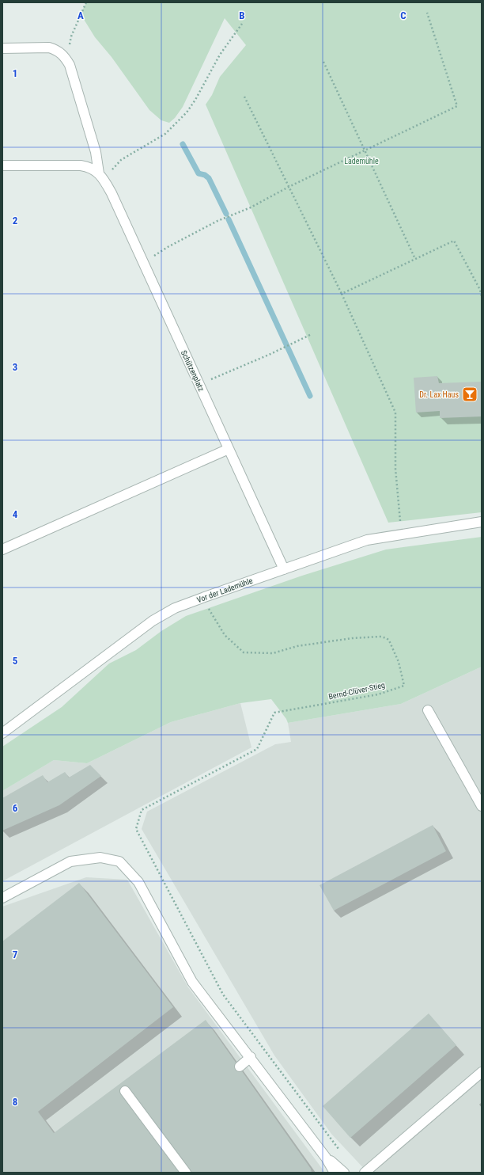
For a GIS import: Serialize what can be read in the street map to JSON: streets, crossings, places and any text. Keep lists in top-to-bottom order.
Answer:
{
  "streets": {
    "street": ["Schützenplatz", "Vor der Lademühle"],
    "path": ["Bernd-Clüver-Stieg"]
  },
  "crossings": [
    ["Schützenplatz", "Vor der Lademühle"],
    ["Vor der Lademühle", "Bernd-Clüver-Stieg"]
  ],
  "parks": ["Lademühle"],
  "places": {
    "bar": ["Dr. Lax Haus"]
  },
  "grid": {
    "columns": ["A", "B", "C"],
    "rows": [
      "1",
      "2",
      "3",
      "4",
      "5",
      "6",
      "7",
      "8"
    ]
  }
}
